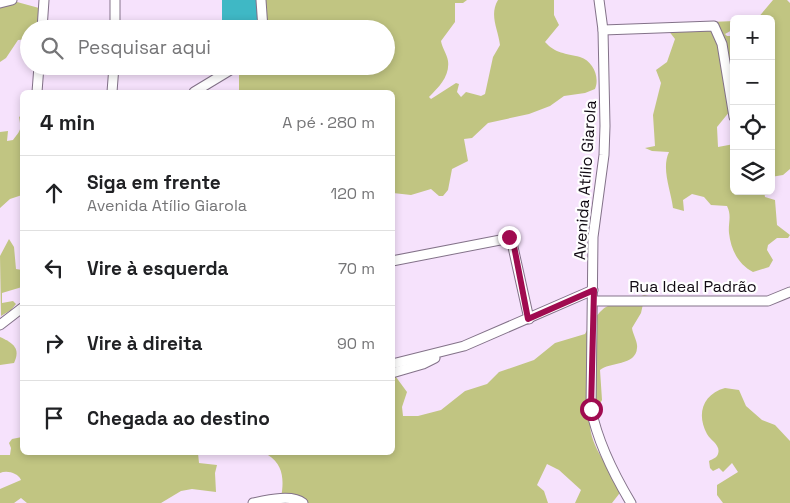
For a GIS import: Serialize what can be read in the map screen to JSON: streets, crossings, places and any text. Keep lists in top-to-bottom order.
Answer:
{
  "streets": {
    "street": ["Avenida Atílio Giarola", "Rua Ideal Padrão"]
  },
  "crossings": [
    ["Avenida Atílio Giarola", "Rua Ideal Padrão"]
  ],
  "page": {
    "map_buttons": ["+", "−"],
    "search": "Pesquisar aqui",
    "heading": ["4 min", "A pé · 280 m"],
    "list": [
      ["Siga em frente", "Avenida Atílio Giarola", "120 m"],
      ["Vire à esquerda", "70 m"],
      ["Vire à direita", "90 m"],
      "Chegada ao destino"
    ]
  }
}
